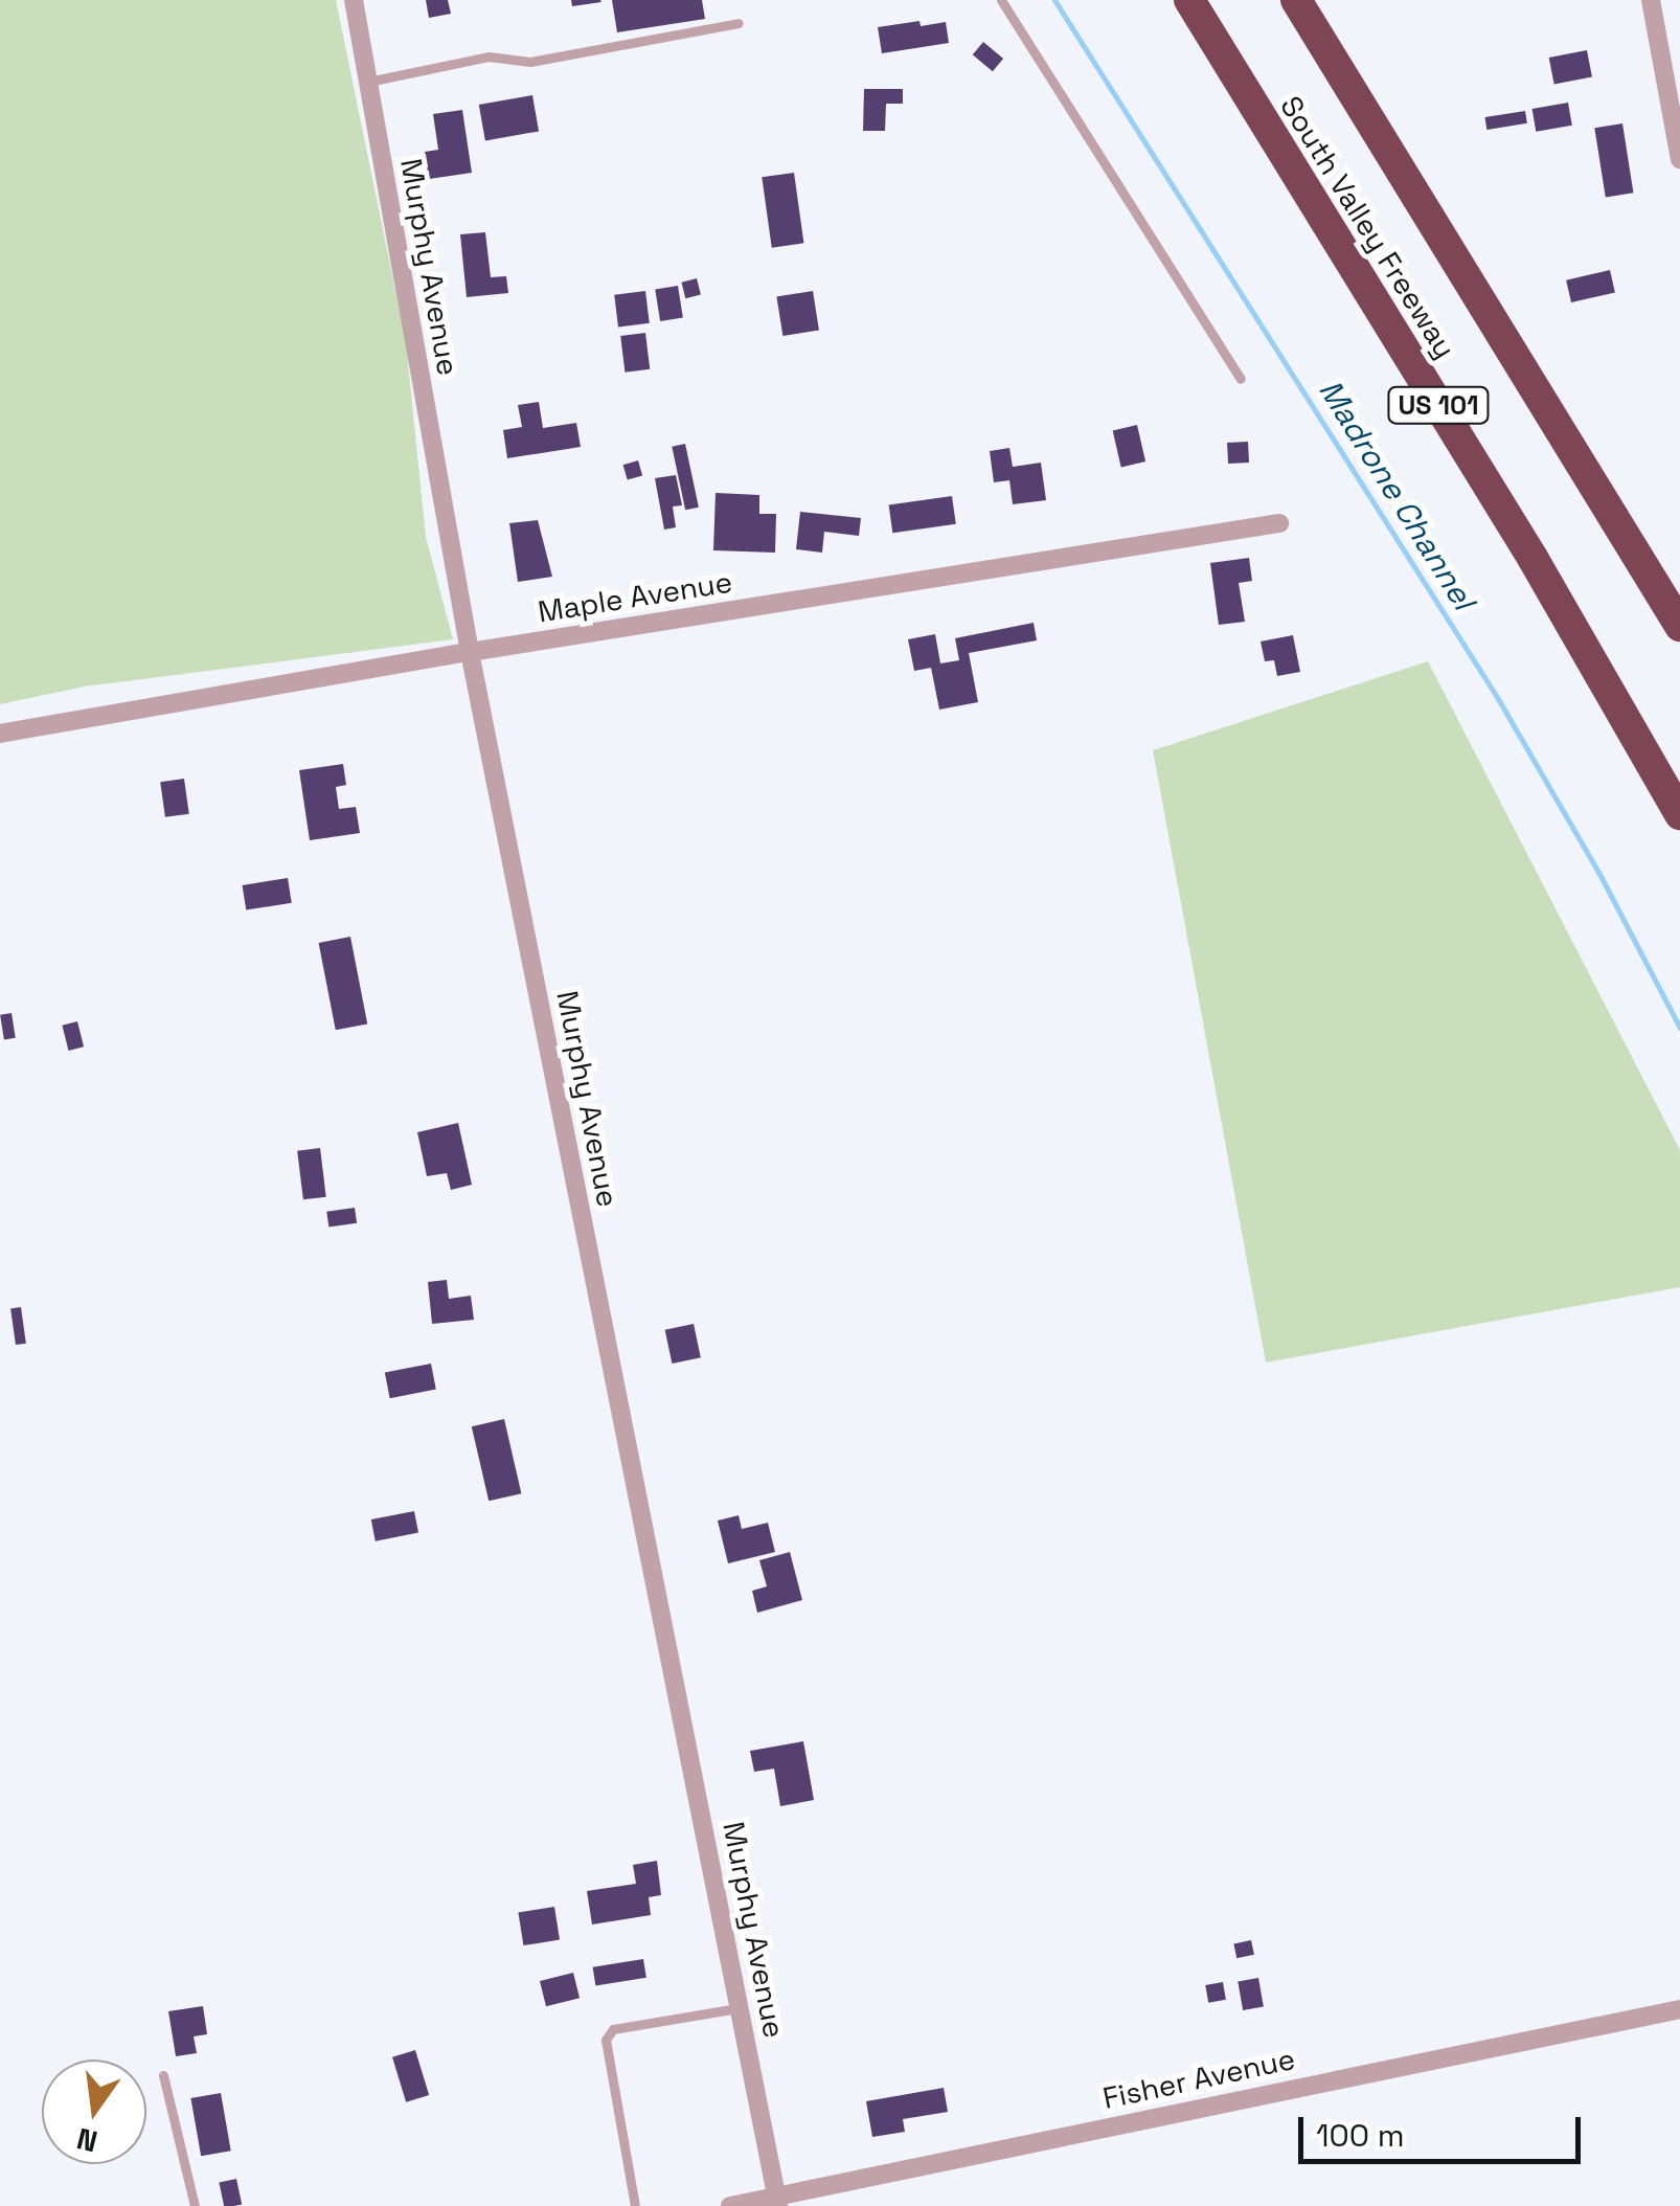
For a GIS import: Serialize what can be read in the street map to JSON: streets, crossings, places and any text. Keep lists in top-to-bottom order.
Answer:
{
  "streets": {
    "highway": ["South Valley Freeway", "US 101"],
    "street": ["Murphy Avenue", "Maple Avenue", "Fisher Avenue"]
  },
  "crossings": [
    ["Murphy Avenue", "Maple Avenue"],
    ["Murphy Avenue", "Fisher Avenue"]
  ],
  "water": ["Madrone Channel"],
  "scale_bar": "100 m",
  "north": "bottom"
}
